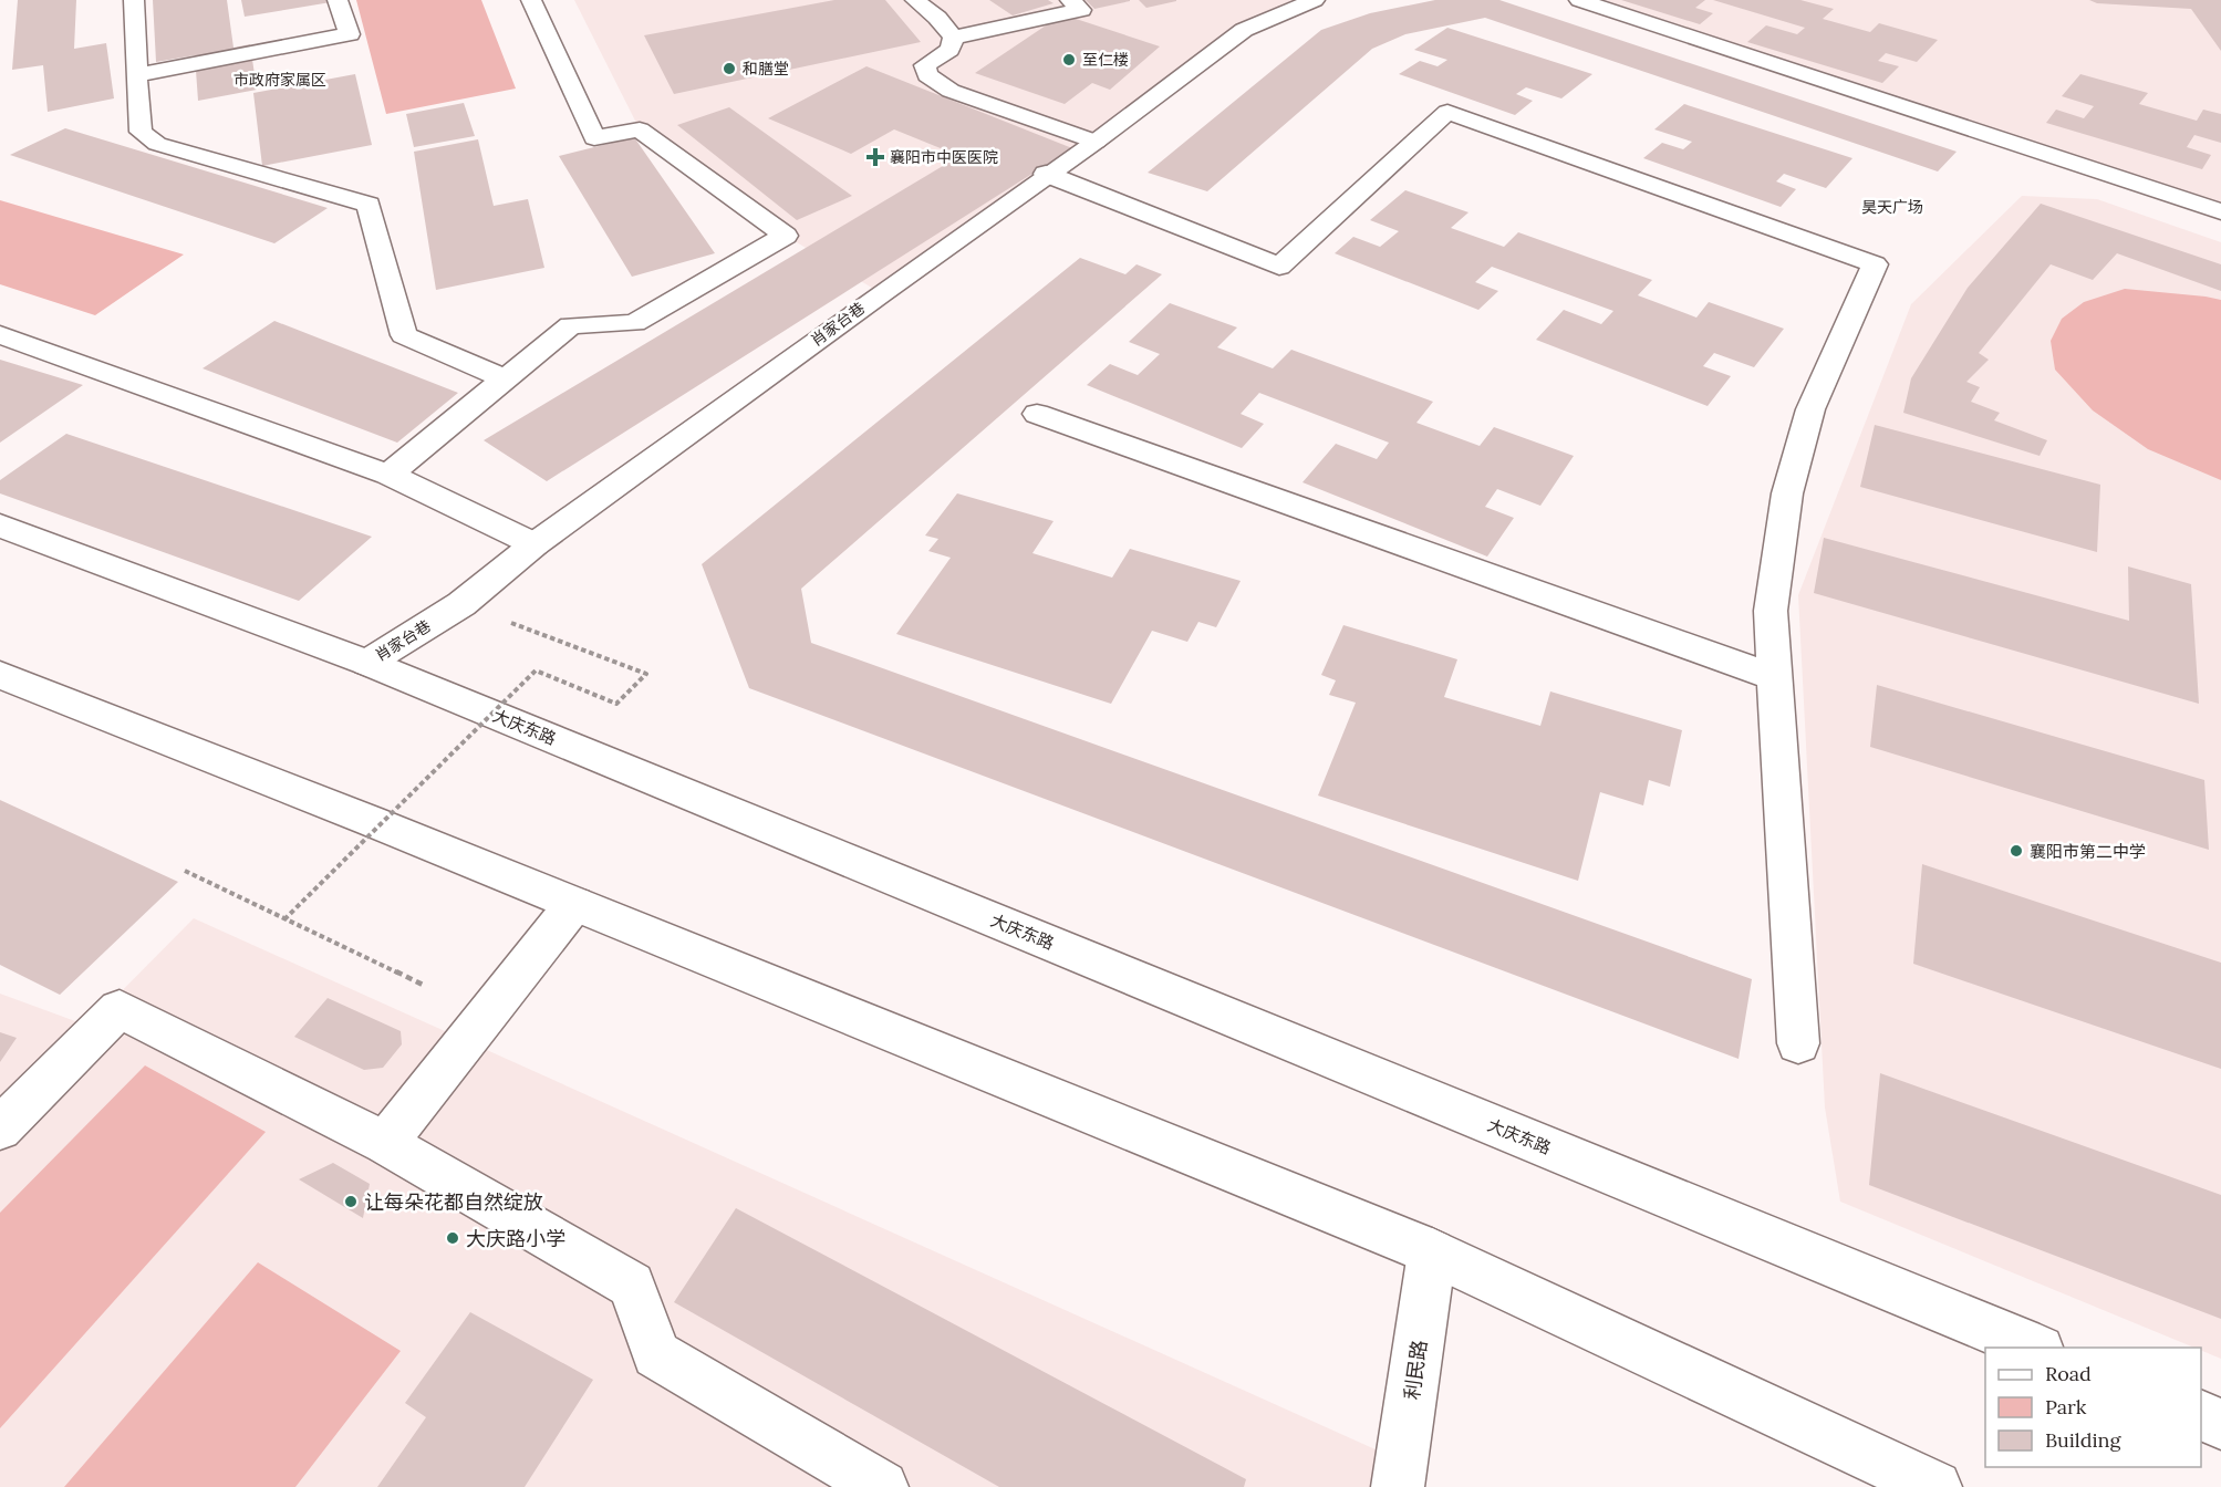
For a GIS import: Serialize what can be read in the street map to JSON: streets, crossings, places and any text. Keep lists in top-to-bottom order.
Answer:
{
  "streets": {
    "main road": ["肖家台巷", "大庆东路", "利民路"]
  },
  "crossings": [
    ["肖家台巷", "大庆东路"]
  ],
  "districts": ["市政府家属区", "昊天广场"],
  "places": {
    "other": [
      "至仁楼",
      "和膳堂",
      "襄阳市第二中学",
      "让每朵花都自然绽放",
      "大庆路小学"
    ],
    "health": ["襄阳市中医医院"]
  },
  "legend": ["Road", "Park", "Building"]
}
